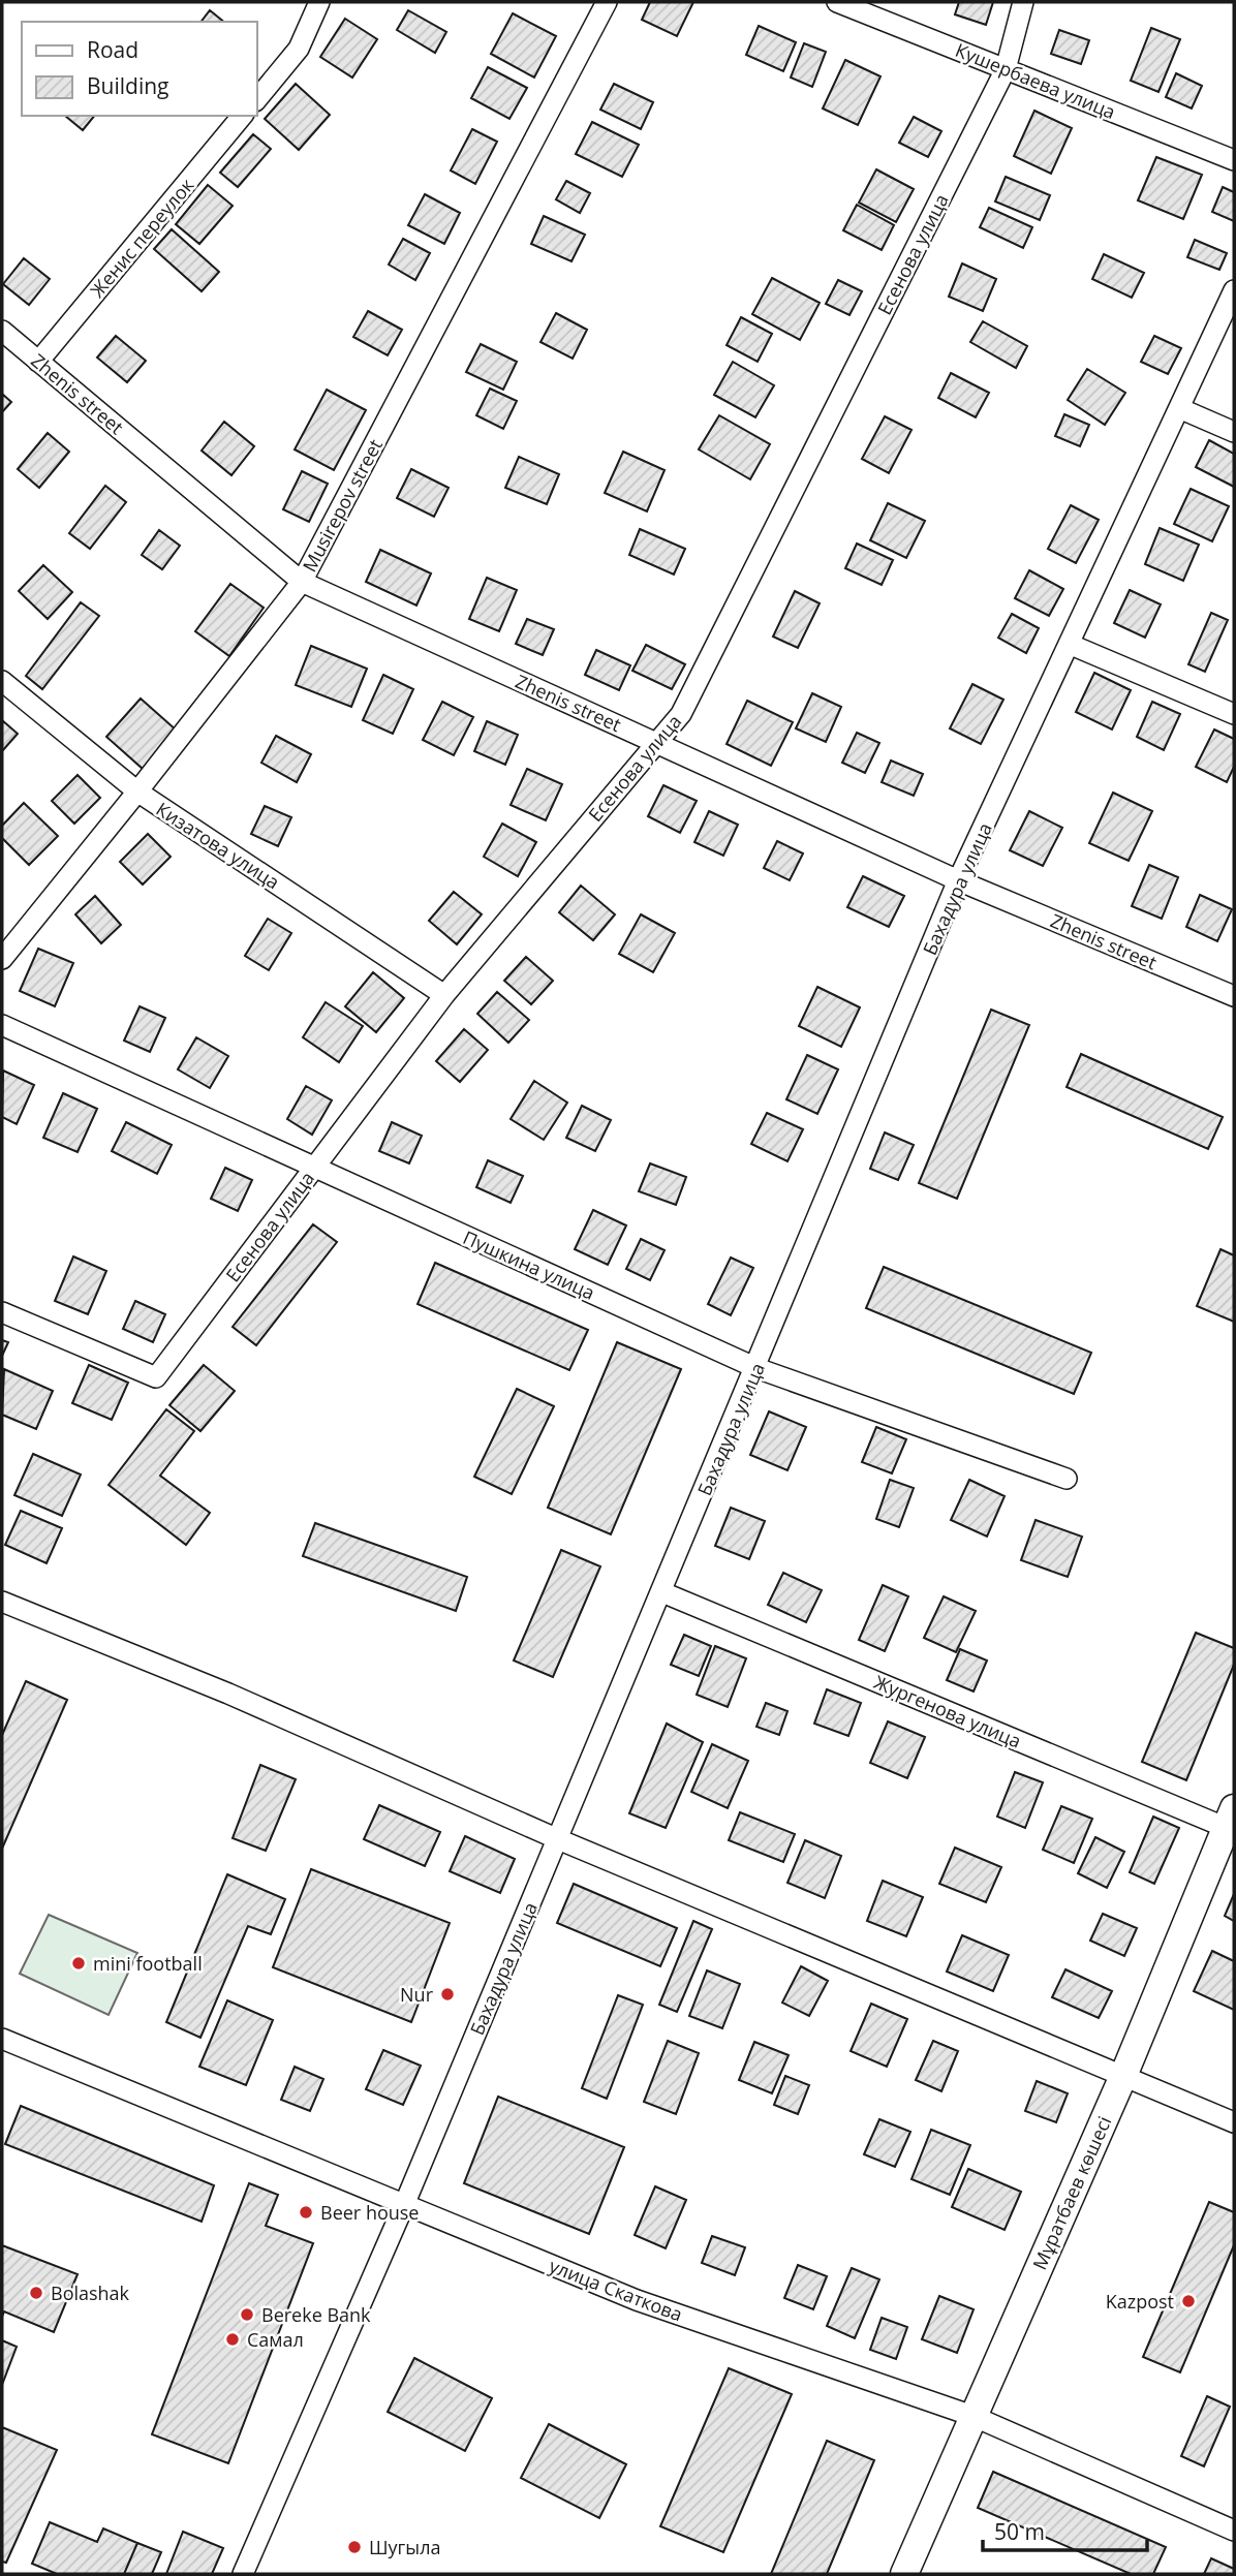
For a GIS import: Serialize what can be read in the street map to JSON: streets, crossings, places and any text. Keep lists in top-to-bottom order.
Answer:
{
  "streets": {
    "street": [
      "Кушербаева улица",
      "Женис переулок",
      "Есенова улица",
      "Zhenis street",
      "Musirepov street",
      "Кизатова улица",
      "Бахадура улица",
      "Пушкина улица",
      "Жургенова улица",
      "Мұратбаев көшесі",
      "улица Скаткова"
    ]
  },
  "crossings": [
    ["Кушербаева улица", "Есенова улица"],
    ["Женис переулок", "Zhenis street"],
    ["Есенова улица", "Zhenis street"],
    ["Есенова улица", "Кизатова улица"],
    ["Есенова улица", "Пушкина улица"],
    ["Zhenis street", "Musirepov street"],
    ["Zhenis street", "Бахадура улица"],
    ["Musirepov street", "Кизатова улица"],
    ["Бахадура улица", "Пушкина улица"],
    ["Бахадура улица", "Жургенова улица"],
    ["Бахадура улица", "улица Скаткова"],
    ["Жургенова улица", "Мұратбаев көшесі"],
    ["Мұратбаев көшесі", "улица Скаткова"]
  ],
  "places": [
    "mini football",
    "Nur",
    "Beer house",
    "Bolashak",
    "Kazpost",
    "Bereke Bank",
    "Самал",
    "Шугыла"
  ],
  "legend": ["Road", "Building"],
  "scale_bar": "50 m"
}
